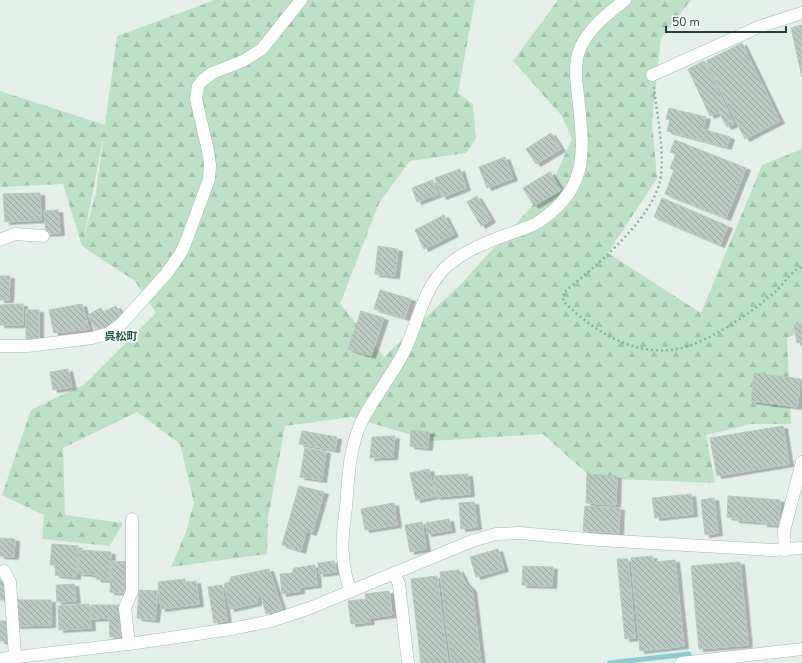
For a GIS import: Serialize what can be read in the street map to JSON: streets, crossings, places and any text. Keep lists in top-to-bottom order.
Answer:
{
  "districts": ["呉松町"],
  "scale_bar": "50 m"
}
